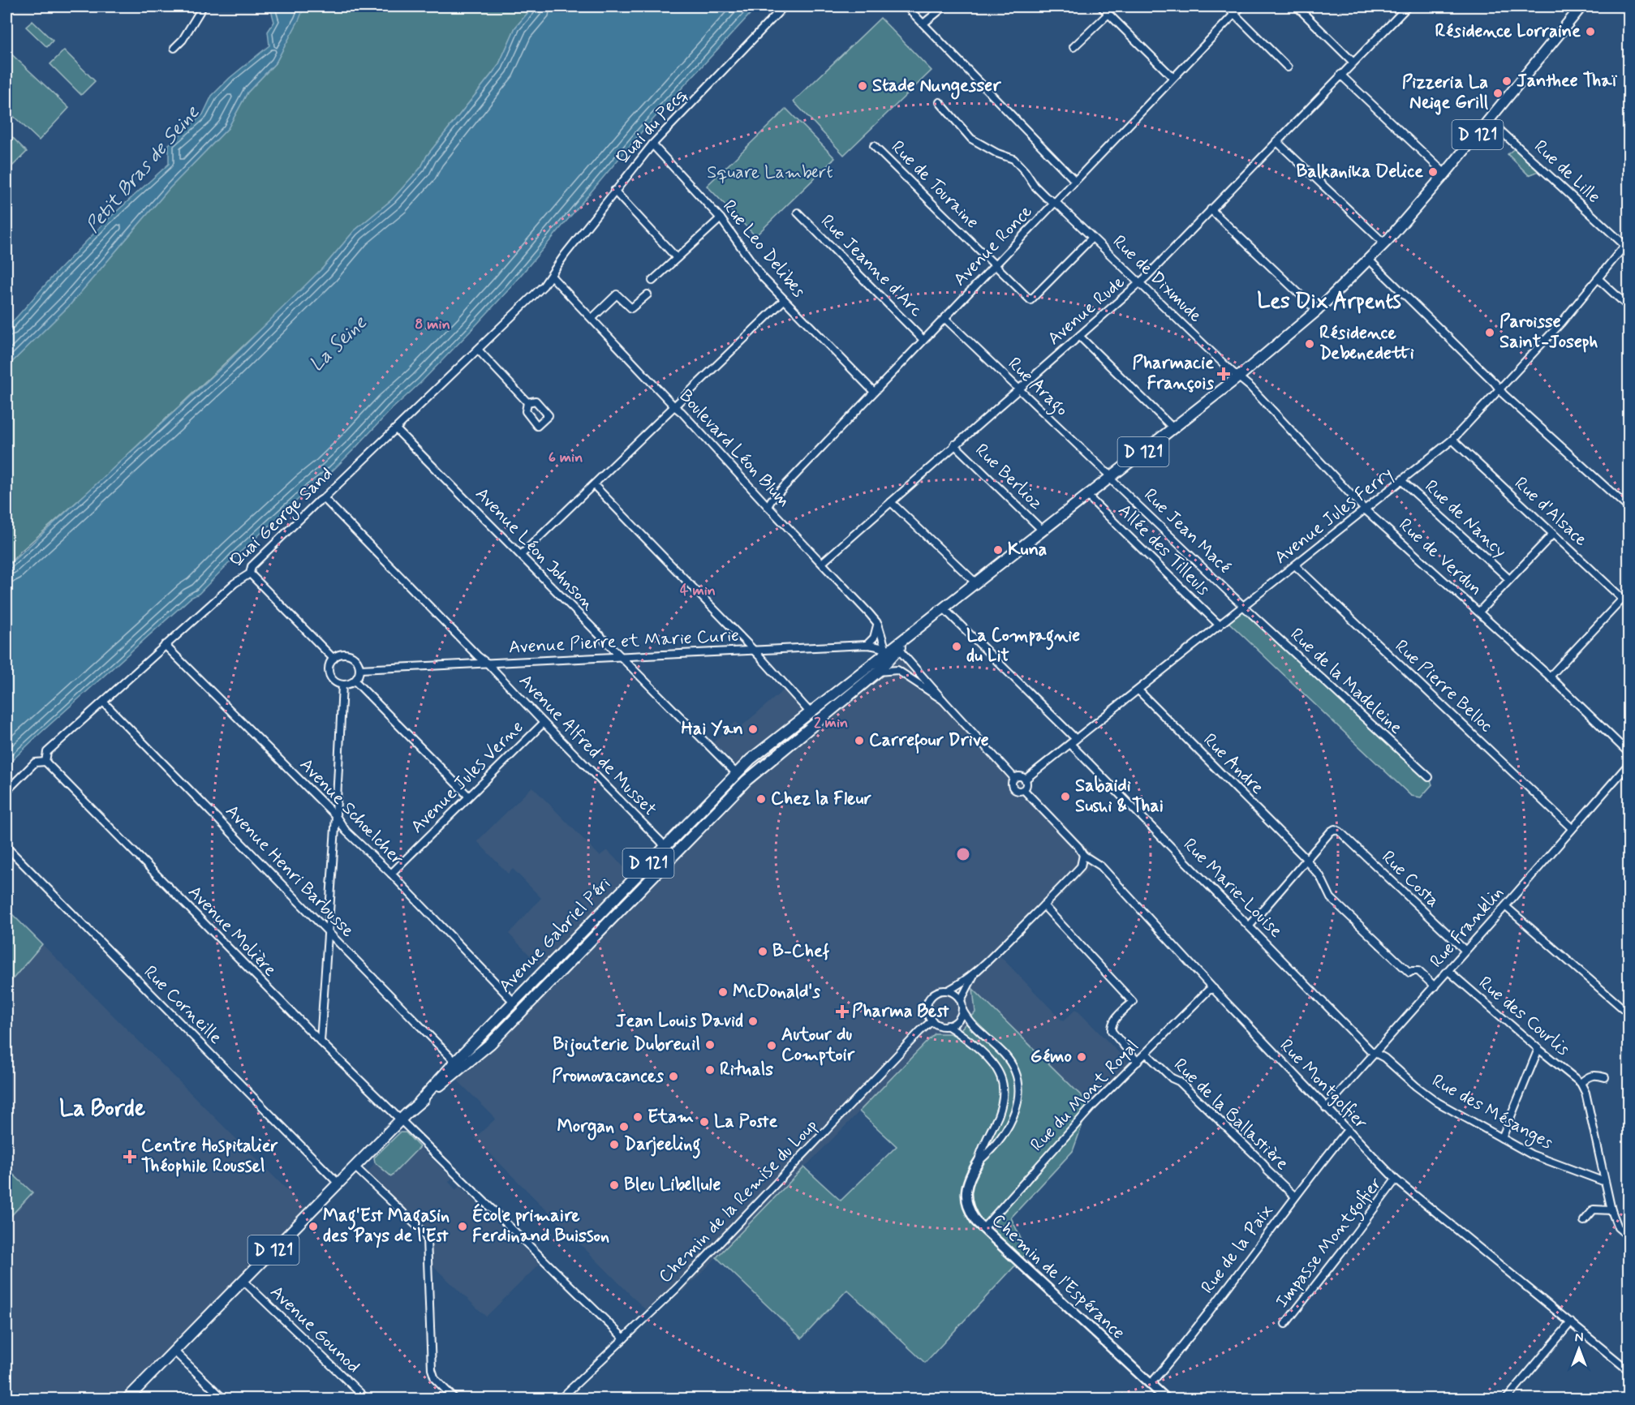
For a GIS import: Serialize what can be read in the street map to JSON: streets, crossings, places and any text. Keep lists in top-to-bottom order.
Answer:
{
  "streets": {
    "main road": ["D 121", "Avenue Gabriel Péri"],
    "street": [
      "Quai du Pecq",
      "Rue de Lille",
      "Rue de Touraine",
      "Avenue Ronce",
      "Rue Leo Delibes",
      "Rue Jeanne d'Arc",
      "Rue de Dixmude",
      "Avenue Rude",
      "Rue Arago",
      "Boulevard Léon Blum",
      "Rue Berlioz",
      "Rue d'Alsace",
      "Avenue Jules Ferry",
      "Quai George Sand",
      "Rue de Nancy",
      "Rue Jean Macé",
      "Avenue Léon Johnson",
      "Allée des Tilleuls",
      "Rue de Verdun",
      "Avenue Pierre et Marie Curie",
      "Rue de la Madeleine",
      "Rue Pierre Belloc",
      "Avenue Alfred de Musset",
      "Rue Andre",
      "Avenue Jules Verne",
      "Avenue Schœlcher",
      "Avenue Henri Barbusse",
      "Rue Costa",
      "Rue Marie-Louise",
      "Rue Franklin",
      "Avenue Molière",
      "Rue Corneille",
      "Rue des Courlis",
      "Rue Montgolfier",
      "Rue du Mont Royal",
      "Rue des Mésanges",
      "Rue de la Ballastière",
      "Chemin de la Remise du Loup",
      "Impasse Montgolfier",
      "Rue de la Paix",
      "Chemin de l'Espérance",
      "Avenue Gounod"
    ]
  },
  "crossings": [
    ["Quai du Pecq", "Rue Leo Delibes"],
    ["Quai du Pecq", "Boulevard Léon Blum"],
    ["Quai du Pecq", "Quai George Sand"],
    ["D 121", "Rue de Lille"],
    ["D 121", "Rue de Dixmude"],
    ["D 121", "Rue Arago"],
    ["D 121", "Boulevard Léon Blum"],
    ["D 121", "Rue Berlioz"],
    ["D 121", "Rue Jean Macé"],
    ["D 121", "Allée des Tilleuls"],
    ["D 121", "Rue de Verdun"],
    ["D 121", "Avenue Pierre et Marie Curie"],
    ["D 121", "Avenue Gabriel Péri"],
    ["D 121", "Rue Montgolfier"],
    ["Rue de Lille", "Avenue Jules Ferry"],
    ["Rue de Touraine", "Avenue Ronce"],
    ["Rue de Touraine", "Rue de Dixmude"],
    ["Avenue Ronce", "Rue Leo Delibes"],
    ["Avenue Ronce", "Rue Jeanne d'Arc"],
    ["Avenue Ronce", "Rue de Dixmude"],
    ["Avenue Ronce", "Rue Arago"],
    ["Avenue Ronce", "Boulevard Léon Blum"],
    ["Rue de Dixmude", "Avenue Rude"],
    ["Rue de Dixmude", "Rue de Verdun"],
    ["Avenue Rude", "Rue Arago"],
    ["Avenue Rude", "Boulevard Léon Blum"],
    ["Avenue Rude", "Rue Berlioz"],
    ["Rue Arago", "Rue Jean Macé"],
    ["Boulevard Léon Blum", "Quai George Sand"],
    ["Boulevard Léon Blum", "Avenue Pierre et Marie Curie"],
    ["Boulevard Léon Blum", "Avenue Gabriel Péri"],
    ["Boulevard Léon Blum", "Rue Montgolfier"],
    ["Rue d'Alsace", "Avenue Jules Ferry"],
    ["Avenue Jules Ferry", "Rue de Nancy"],
    ["Avenue Jules Ferry", "Rue Jean Macé"],
    ["Avenue Jules Ferry", "Allée des Tilleuls"],
    ["Avenue Jules Ferry", "Rue de Verdun"],
    ["Avenue Jules Ferry", "Rue de la Madeleine"],
    ["Avenue Jules Ferry", "Rue Pierre Belloc"],
    ["Avenue Jules Ferry", "Rue Andre"],
    ["Avenue Jules Ferry", "Rue Marie-Louise"],
    ["Avenue Jules Ferry", "Rue Montgolfier"],
    ["Quai George Sand", "Avenue Léon Johnson"],
    ["Quai George Sand", "Avenue Alfred de Musset"],
    ["Quai George Sand", "Avenue Schœlcher"],
    ["Quai George Sand", "Avenue Henri Barbusse"],
    ["Quai George Sand", "Avenue Molière"],
    ["Rue Jean Macé", "Rue de la Madeleine"],
    ["Avenue Léon Johnson", "Avenue Pierre et Marie Curie"],
    ["Avenue Léon Johnson", "Avenue Gabriel Péri"],
    ["Avenue Pierre et Marie Curie", "Avenue Alfred de Musset"],
    ["Avenue Pierre et Marie Curie", "Avenue Gabriel Péri"],
    ["Avenue Pierre et Marie Curie", "Rue Montgolfier"],
    ["Rue Pierre Belloc", "Rue Franklin"],
    ["Avenue Alfred de Musset", "Avenue Jules Verne"],
    ["Avenue Alfred de Musset", "Avenue Gabriel Péri"],
    ["Rue Andre", "Rue Costa"],
    ["Rue Andre", "Rue Franklin"],
    ["Avenue Jules Verne", "Avenue Schœlcher"],
    ["Avenue Schœlcher", "Avenue Gabriel Péri"],
    ["Avenue Henri Barbusse", "Avenue Gabriel Péri"],
    ["Rue Costa", "Rue Franklin"],
    ["Rue Marie-Louise", "Rue Franklin"],
    ["Rue Marie-Louise", "Rue des Mésanges"],
    ["Rue Franklin", "Rue des Courlis"],
    ["Rue Franklin", "Rue Montgolfier"],
    ["Rue Franklin", "Rue des Mésanges"],
    ["Avenue Molière", "Avenue Gabriel Péri"],
    ["Avenue Molière", "Chemin de la Remise du Loup"],
    ["Avenue Gabriel Péri", "Rue Corneille"],
    ["Avenue Gabriel Péri", "Rue Montgolfier"],
    ["Avenue Gabriel Péri", "Avenue Gounod"],
    ["Rue Montgolfier", "Rue du Mont Royal"],
    ["Rue Montgolfier", "Impasse Montgolfier"],
    ["Rue Montgolfier", "Rue de la Paix"],
    ["Rue du Mont Royal", "Rue de la Ballastière"],
    ["Rue du Mont Royal", "Chemin de l'Espérance"],
    ["Rue de la Ballastière", "Rue de la Paix"],
    ["Chemin de la Remise du Loup", "Chemin de l'Espérance"],
    ["Rue de la Paix", "Chemin de l'Espérance"]
  ],
  "districts": ["Les Dix Arpents", "La Borde"],
  "water": ["Petit Bras de Seine", "La Seine"],
  "parks": ["Square Lambert"],
  "places": {
    "other": [
      "Résidence Lorraine",
      "Janthee Thaï",
      "Stade Nungesser",
      "Pizzeria La Neige Grill",
      "Balkanika Delice",
      "Paroisse Saint-Joseph",
      "Résidence Debenedetti",
      "Kuna",
      "La Compagnie du Lit",
      "Hai Yan",
      "Carrefour Drive",
      "Sabaidi Sushi & Thai",
      "Chez la Fleur",
      "B-Chef",
      "McDonald's",
      "Jean Louis David",
      "Bijouterie Dubreuil",
      "Autour du Comptoir",
      "Gémo",
      "Rituals",
      "Promovacances",
      "Etam",
      "La Poste",
      "Morgan",
      "Darjeeling",
      "Bleu Libellule",
      "Mag'Est Magasin des Pays de l'Est",
      "École primaire Ferdinand Buisson"
    ],
    "health": ["Pharmacie François", "Pharma Best", "Centre Hospitalier Théophile Roussel"]
  },
  "north": "top",
  "rings": [
    "8 min",
    "6 min",
    "4 min",
    "2 min"
  ]
}
